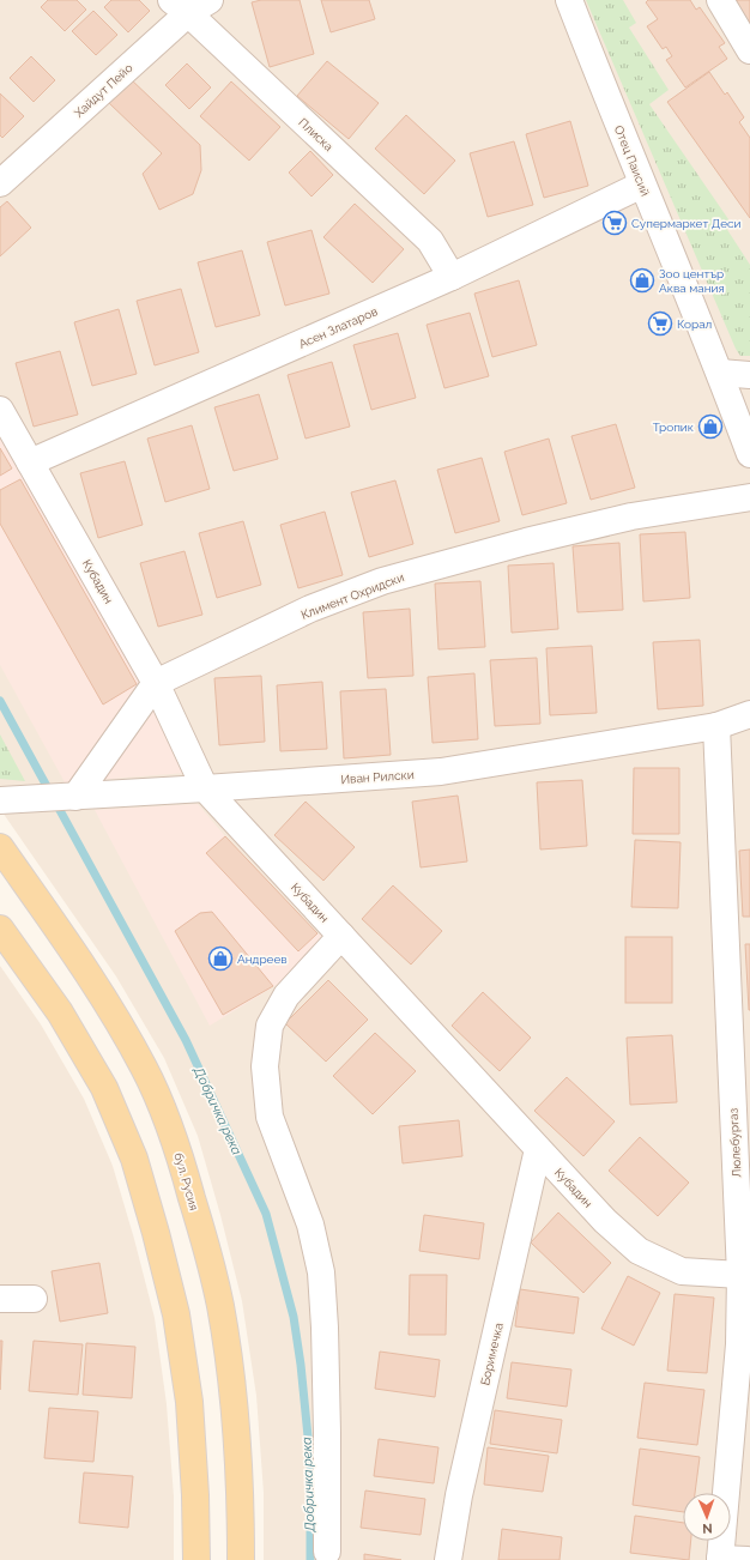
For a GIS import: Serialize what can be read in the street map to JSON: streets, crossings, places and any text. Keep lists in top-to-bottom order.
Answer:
{
  "streets": {
    "main road": ["бул. Русия"],
    "street": [
      "Хайдут Пейо",
      "Плиска",
      "Отец Паисий",
      "Асен Златаров",
      "Кубадин",
      "Климент Охридски",
      "Иван Рилски",
      "Люлебургаз",
      "Боримечка"
    ]
  },
  "crossings": [
    ["Хайдут Пейо", "Плиска"],
    ["Плиска", "Асен Златаров"],
    ["Отец Паисий", "Асен Златаров"],
    ["Асен Златаров", "Кубадин"],
    ["Кубадин", "Климент Охридски"],
    ["Кубадин", "Иван Рилски"],
    ["Кубадин", "Люлебургаз"],
    ["Кубадин", "Боримечка"],
    ["Климент Охридски", "Иван Рилски"],
    ["Иван Рилски", "Люлебургаз"]
  ],
  "water": ["Добричка река"],
  "places": {
    "supermarket": ["Супермаркет Деси", "Корал"],
    "shop": ["Зоо център Аква мания", "Тропик", "Андреев"]
  },
  "north": "bottom"
}
